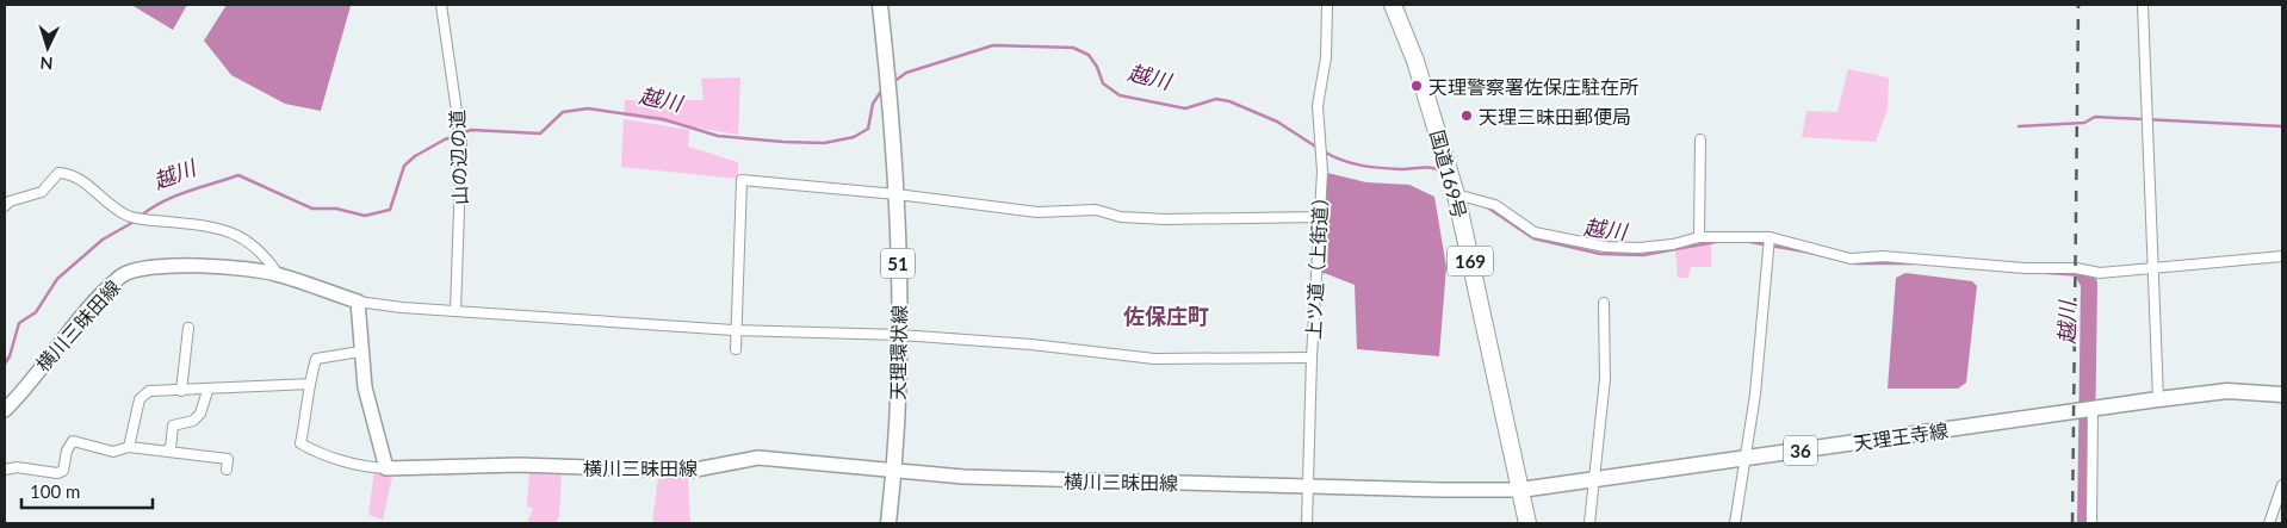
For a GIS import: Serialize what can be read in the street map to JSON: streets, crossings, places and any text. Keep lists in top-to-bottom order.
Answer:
{
  "streets": {
    "highway": ["国道169号", "169"],
    "main road": [
      "51",
      "横川三昧田線",
      "天理環状線",
      "天理王寺線",
      "36"
    ],
    "street": ["山の辺の道", "上ツ道（上街道）"]
  },
  "crossings": [
    ["国道169号", "横川三昧田線"],
    ["国道169号", "天理王寺線"],
    ["上ツ道（上街道）", "横川三昧田線"],
    ["横川三昧田線", "天理環状線"],
    ["横川三昧田線", "天理王寺線"]
  ],
  "districts": ["佐保庄町"],
  "water": ["越川"],
  "places": ["天理警察署佐保庄駐在所", "天理三昧田郵便局"],
  "scale_bar": "100 m",
  "north": "bottom"
}
